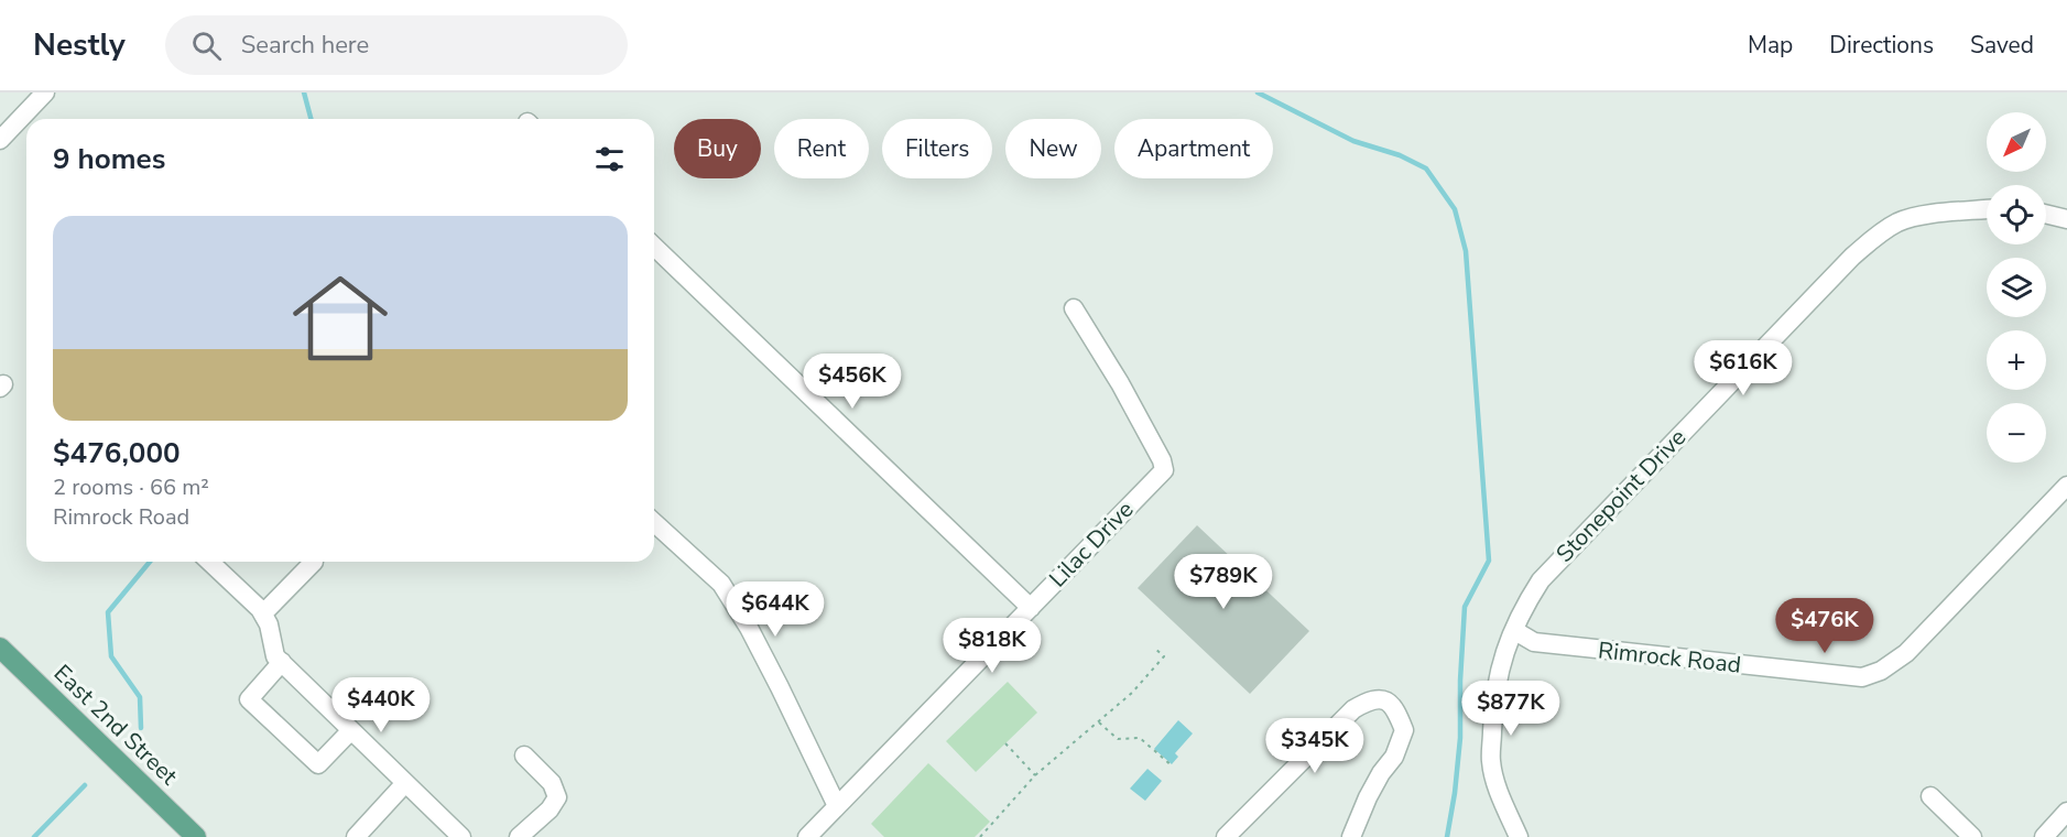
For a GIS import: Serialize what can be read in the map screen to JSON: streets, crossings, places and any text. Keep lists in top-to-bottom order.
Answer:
{
  "streets": {
    "main road": ["East 2nd Street"],
    "street": ["Stonepoint Drive", "Lilac Drive", "Rimrock Road"]
  },
  "crossings": [
    ["Stonepoint Drive", "Rimrock Road"]
  ],
  "north": "bottom left",
  "page": {
    "header": "Nestly",
    "search": "Search here",
    "nav": ["Map", "Directions", "Saved"],
    "map_buttons": ["+", "−"],
    "chip": [
      "Buy",
      "Rent",
      "Filters",
      "New",
      "Apartment"
    ],
    "heading": "9 homes",
    "list": [
      {
        "name": "$476,000",
        "note": "2 rooms · 66 m² · Rimrock Road"
      }
    ],
    "price": [
      "$616K",
      "$456K",
      "$789K",
      "$644K",
      "$476K",
      "$818K",
      "$440K",
      "$877K",
      "$345K"
    ]
  }
}
